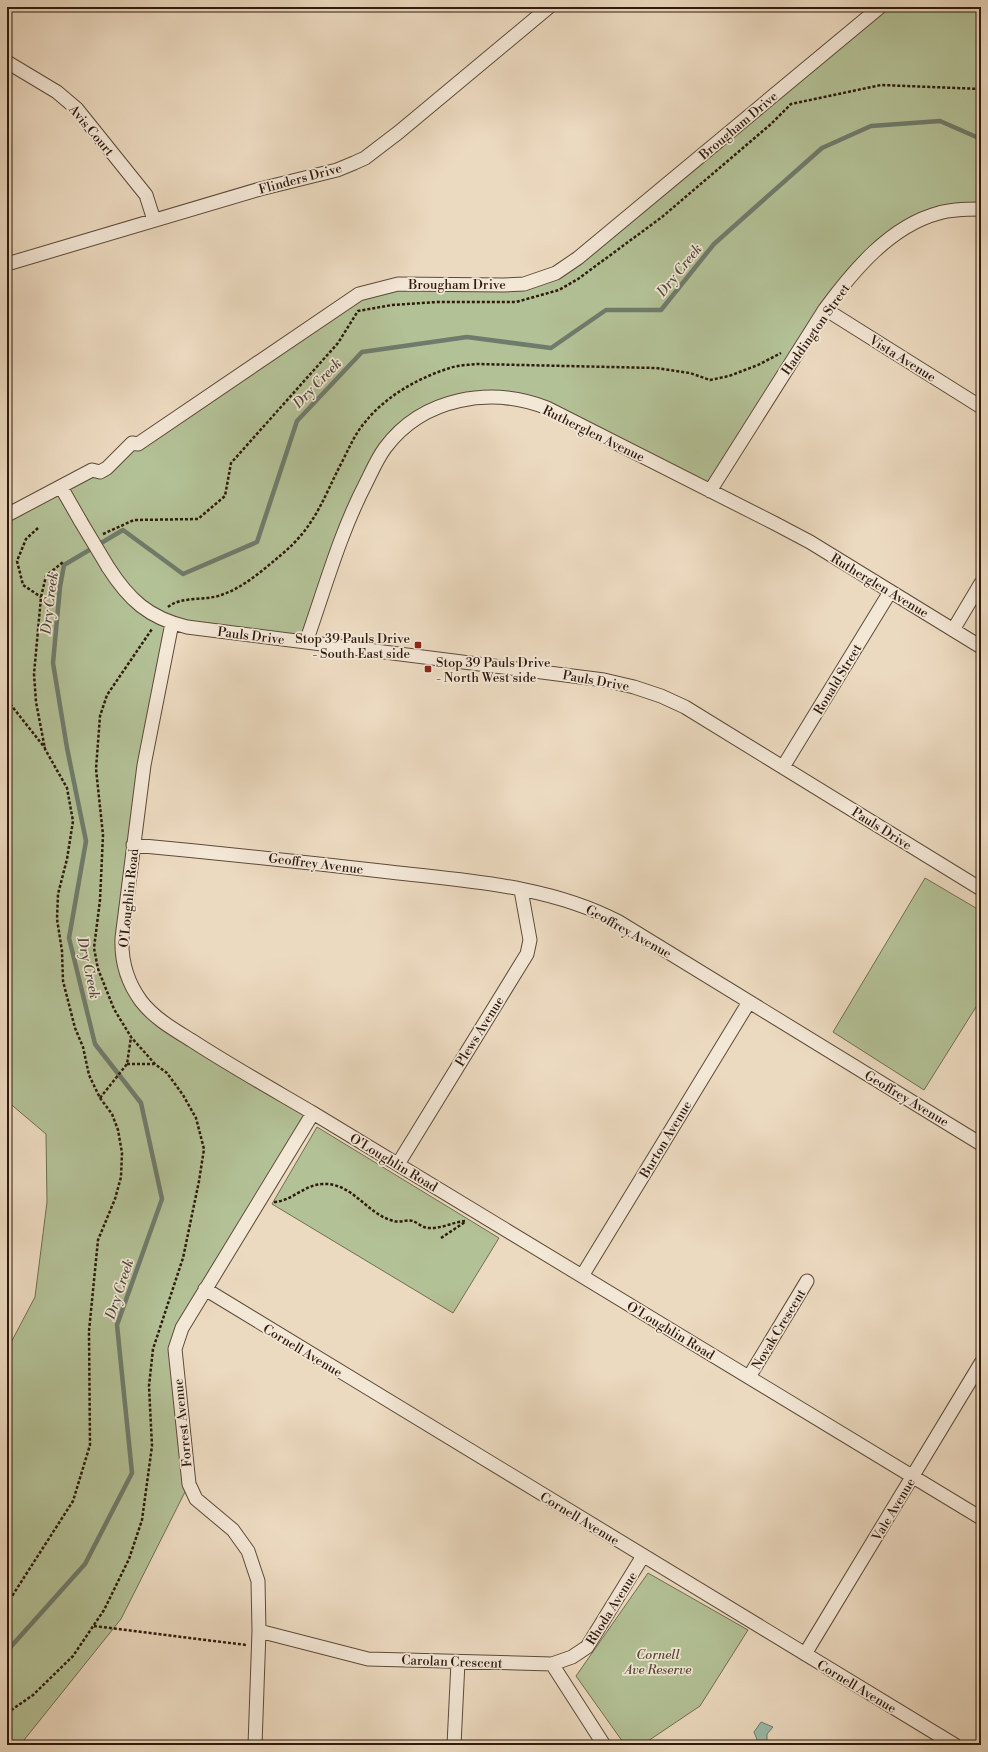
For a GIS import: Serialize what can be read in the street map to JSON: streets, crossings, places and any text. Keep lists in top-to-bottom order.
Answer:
{
  "streets": {
    "street": [
      "Brougham Drive",
      "Avis Court",
      "Flinders Drive",
      "Haddington Street",
      "Vista Avenue",
      "Rutherglen Avenue",
      "Pauls Drive",
      "Ronald Street",
      "Geoffrey Avenue",
      "O'Loughlin Road",
      "Plews Avenue",
      "Burton Avenue",
      "Novak Crescent",
      "Cornell Avenue",
      "Forrest Avenue",
      "Vale Avenue",
      "Rhoda Avenue",
      "Carolan Crescent"
    ]
  },
  "crossings": [
    ["Brougham Drive", "Pauls Drive"],
    ["Avis Court", "Flinders Drive"],
    ["Haddington Street", "Vista Avenue"],
    ["Haddington Street", "Rutherglen Avenue"],
    ["Rutherglen Avenue", "Pauls Drive"],
    ["Rutherglen Avenue", "Ronald Street"],
    ["Pauls Drive", "Ronald Street"],
    ["Pauls Drive", "O'Loughlin Road"],
    ["Geoffrey Avenue", "O'Loughlin Road"],
    ["Geoffrey Avenue", "Plews Avenue"],
    ["Geoffrey Avenue", "Burton Avenue"],
    ["O'Loughlin Road", "Plews Avenue"],
    ["O'Loughlin Road", "Burton Avenue"],
    ["O'Loughlin Road", "Novak Crescent"],
    ["O'Loughlin Road", "Forrest Avenue"],
    ["O'Loughlin Road", "Vale Avenue"],
    ["Cornell Avenue", "Forrest Avenue"],
    ["Cornell Avenue", "Vale Avenue"],
    ["Cornell Avenue", "Rhoda Avenue"],
    ["Forrest Avenue", "Carolan Crescent"],
    ["Rhoda Avenue", "Carolan Crescent"]
  ],
  "water": ["Dry Creek"],
  "parks": ["Cornell Ave Reserve"],
  "places": {
    "transit": ["Stop 39 Pauls Drive - South East side", "Stop 39 Pauls Drive - North West side"]
  }
}
